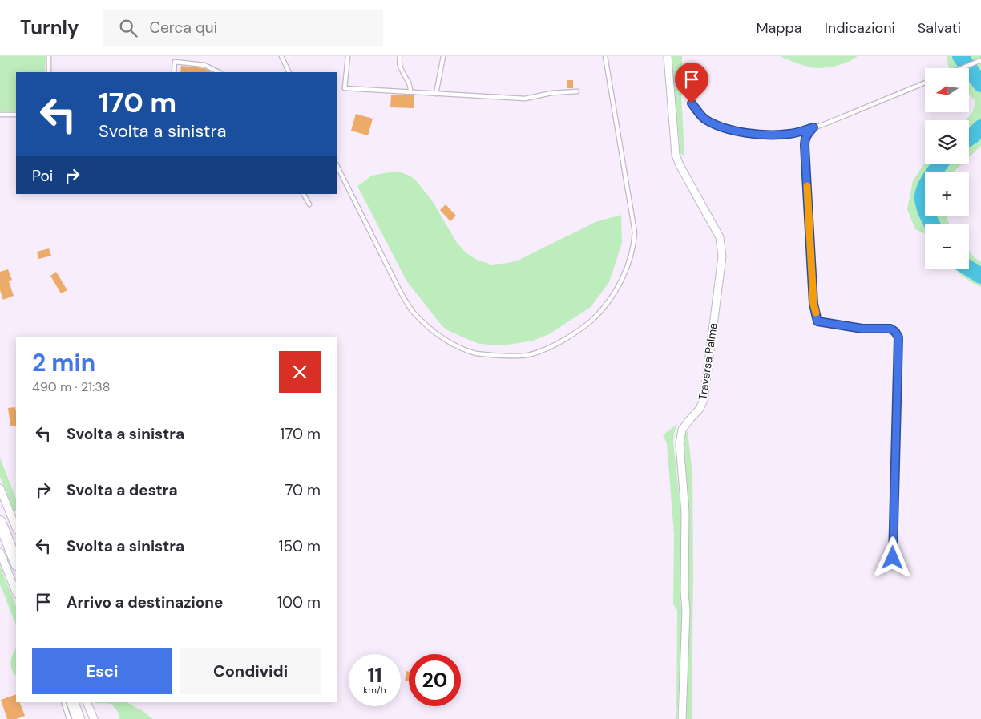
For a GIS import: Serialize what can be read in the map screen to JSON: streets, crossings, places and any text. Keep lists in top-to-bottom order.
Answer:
{
  "streets": {
    "street": ["Traversa Palma"]
  },
  "north": "left",
  "page": {
    "header": "Turnly",
    "search": "Cerca qui",
    "nav": ["Mappa", "Indicazioni", "Salvati"],
    "map_buttons": ["+", "−"],
    "turn": ["170 m", "Svolta a sinistra"],
    "then": "Poi",
    "heading": ["2 min", "490 m · 21:38"],
    "list": [
      {
        "name": "Svolta a sinistra",
        "value": "170 m"
      },
      {
        "name": "Svolta a destra",
        "value": "70 m"
      },
      {
        "name": "Svolta a sinistra",
        "value": "150 m"
      },
      {
        "name": "Arrivo a destinazione",
        "value": "100 m"
      }
    ],
    "buttons": ["Esci", "Condividi"],
    "speed": "11 km/h",
    "limit": "20"
  }
}
